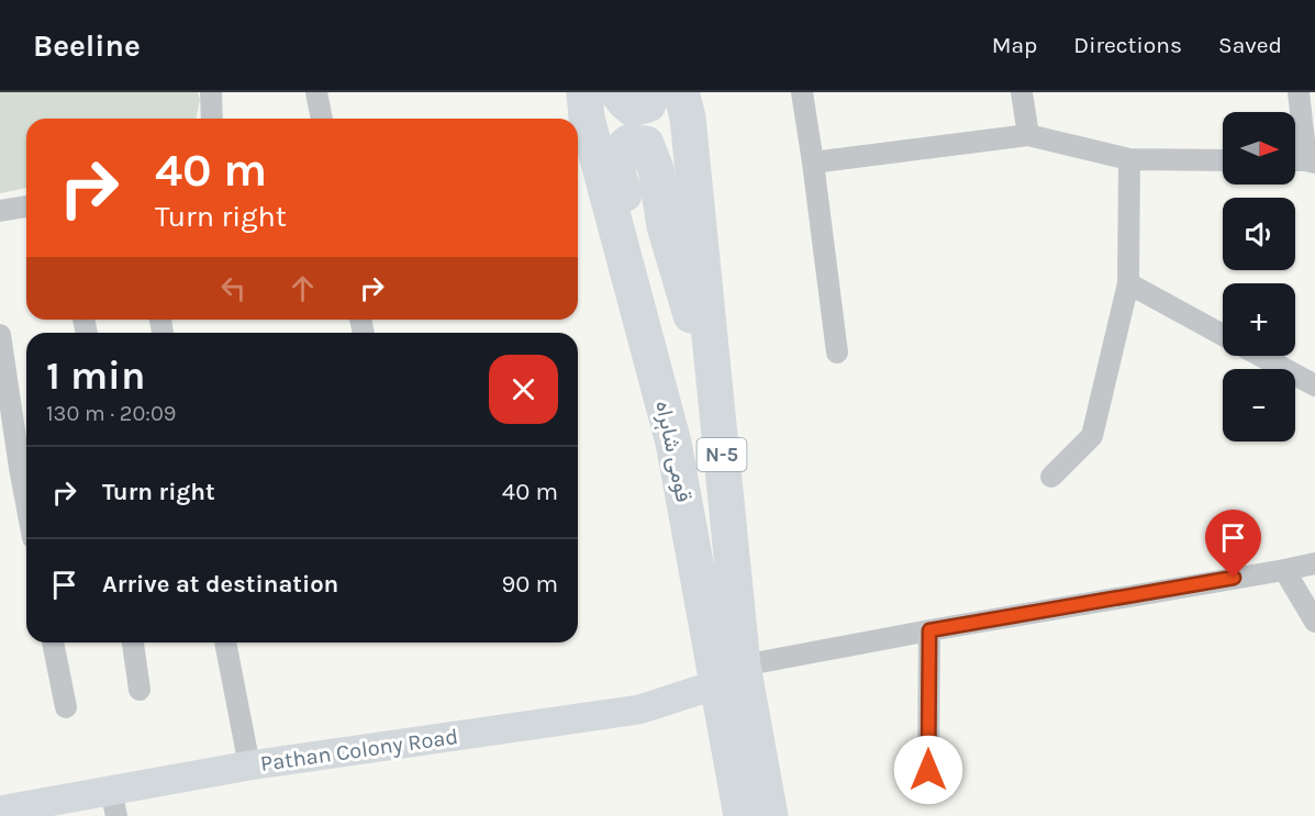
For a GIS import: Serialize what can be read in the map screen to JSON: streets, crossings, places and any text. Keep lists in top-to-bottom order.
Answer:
{
  "streets": {
    "highway": ["قومی شاہراہ", "N-5"],
    "main road": ["Pathan Colony Road"]
  },
  "crossings": [
    ["قومی شاہراہ", "Pathan Colony Road"]
  ],
  "north": "right",
  "page": {
    "header": "Beeline",
    "nav": ["Map", "Directions", "Saved"],
    "map_buttons": ["+", "−"],
    "turn": ["40 m", "Turn right"],
    "heading": ["1 min", "130 m · 20:09"],
    "list": [
      {
        "name": "Turn right",
        "value": "40 m"
      },
      {
        "name": "Arrive at destination",
        "value": "90 m"
      }
    ]
  }
}
